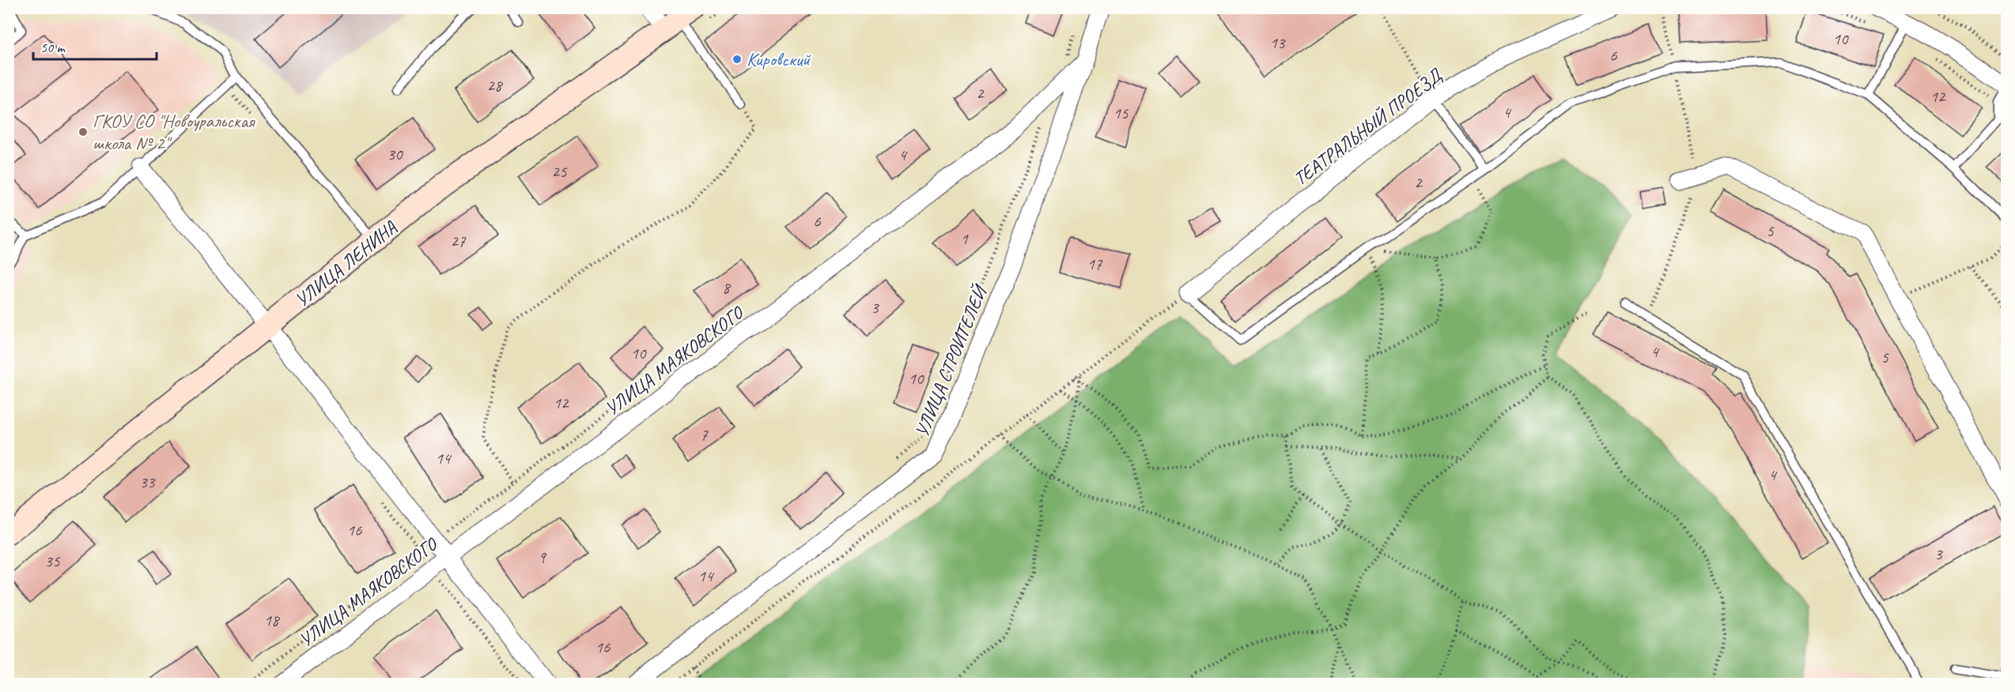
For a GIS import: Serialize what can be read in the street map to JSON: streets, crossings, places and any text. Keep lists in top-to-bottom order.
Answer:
{
  "streets": {
    "main road": ["УЛИЦА ЛЕНИНА"],
    "street": ["ТЕАТРАЛЬНЫЙ ПРОЕЗД", "УЛИЦА МАЯКОВСКОГО", "УЛИЦА СТРОИТЕЛЕЙ"]
  },
  "crossings": [
    ["УЛИЦА МАЯКОВСКОГО", "УЛИЦА СТРОИТЕЛЕЙ"]
  ],
  "places": ["Кировский", "ГКОУ СО \"Новоуральская школа № 2\""],
  "house_numbers": [
    "10",
    "13",
    "6",
    "28",
    "2",
    "12",
    "4",
    "15",
    "30",
    "4",
    "25",
    "2",
    "6",
    "5",
    "1",
    "27",
    "17",
    "8",
    "3",
    "4",
    "10",
    "5",
    "10",
    "12",
    "7",
    "14",
    "4",
    "33",
    "16",
    "3",
    "9",
    "35",
    "14",
    "18",
    "16"
  ],
  "scale_bar": "50 m"
}
